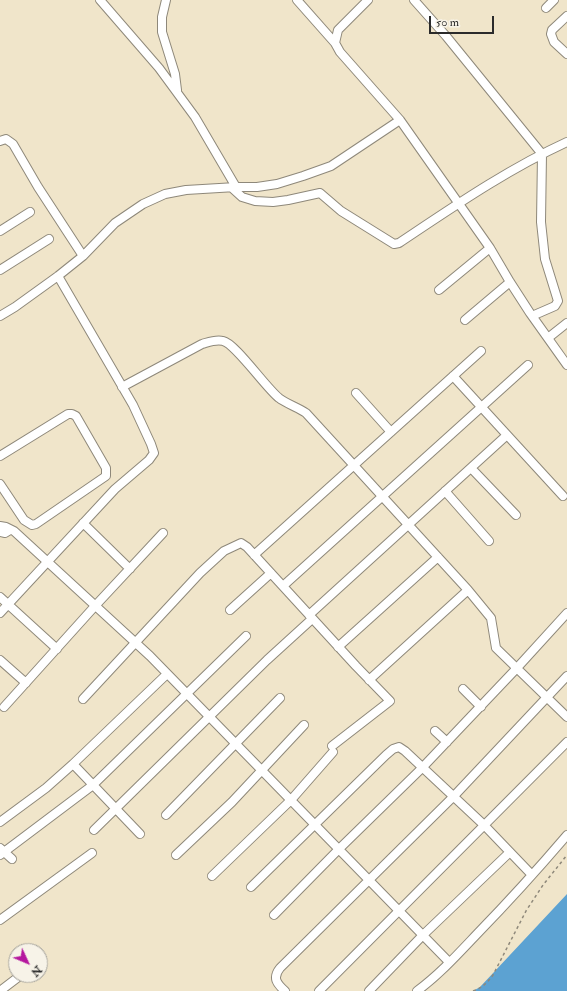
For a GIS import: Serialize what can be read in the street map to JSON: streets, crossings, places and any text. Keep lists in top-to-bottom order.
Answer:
{
  "scale_bar": "50 m",
  "north": "bottom right"
}
